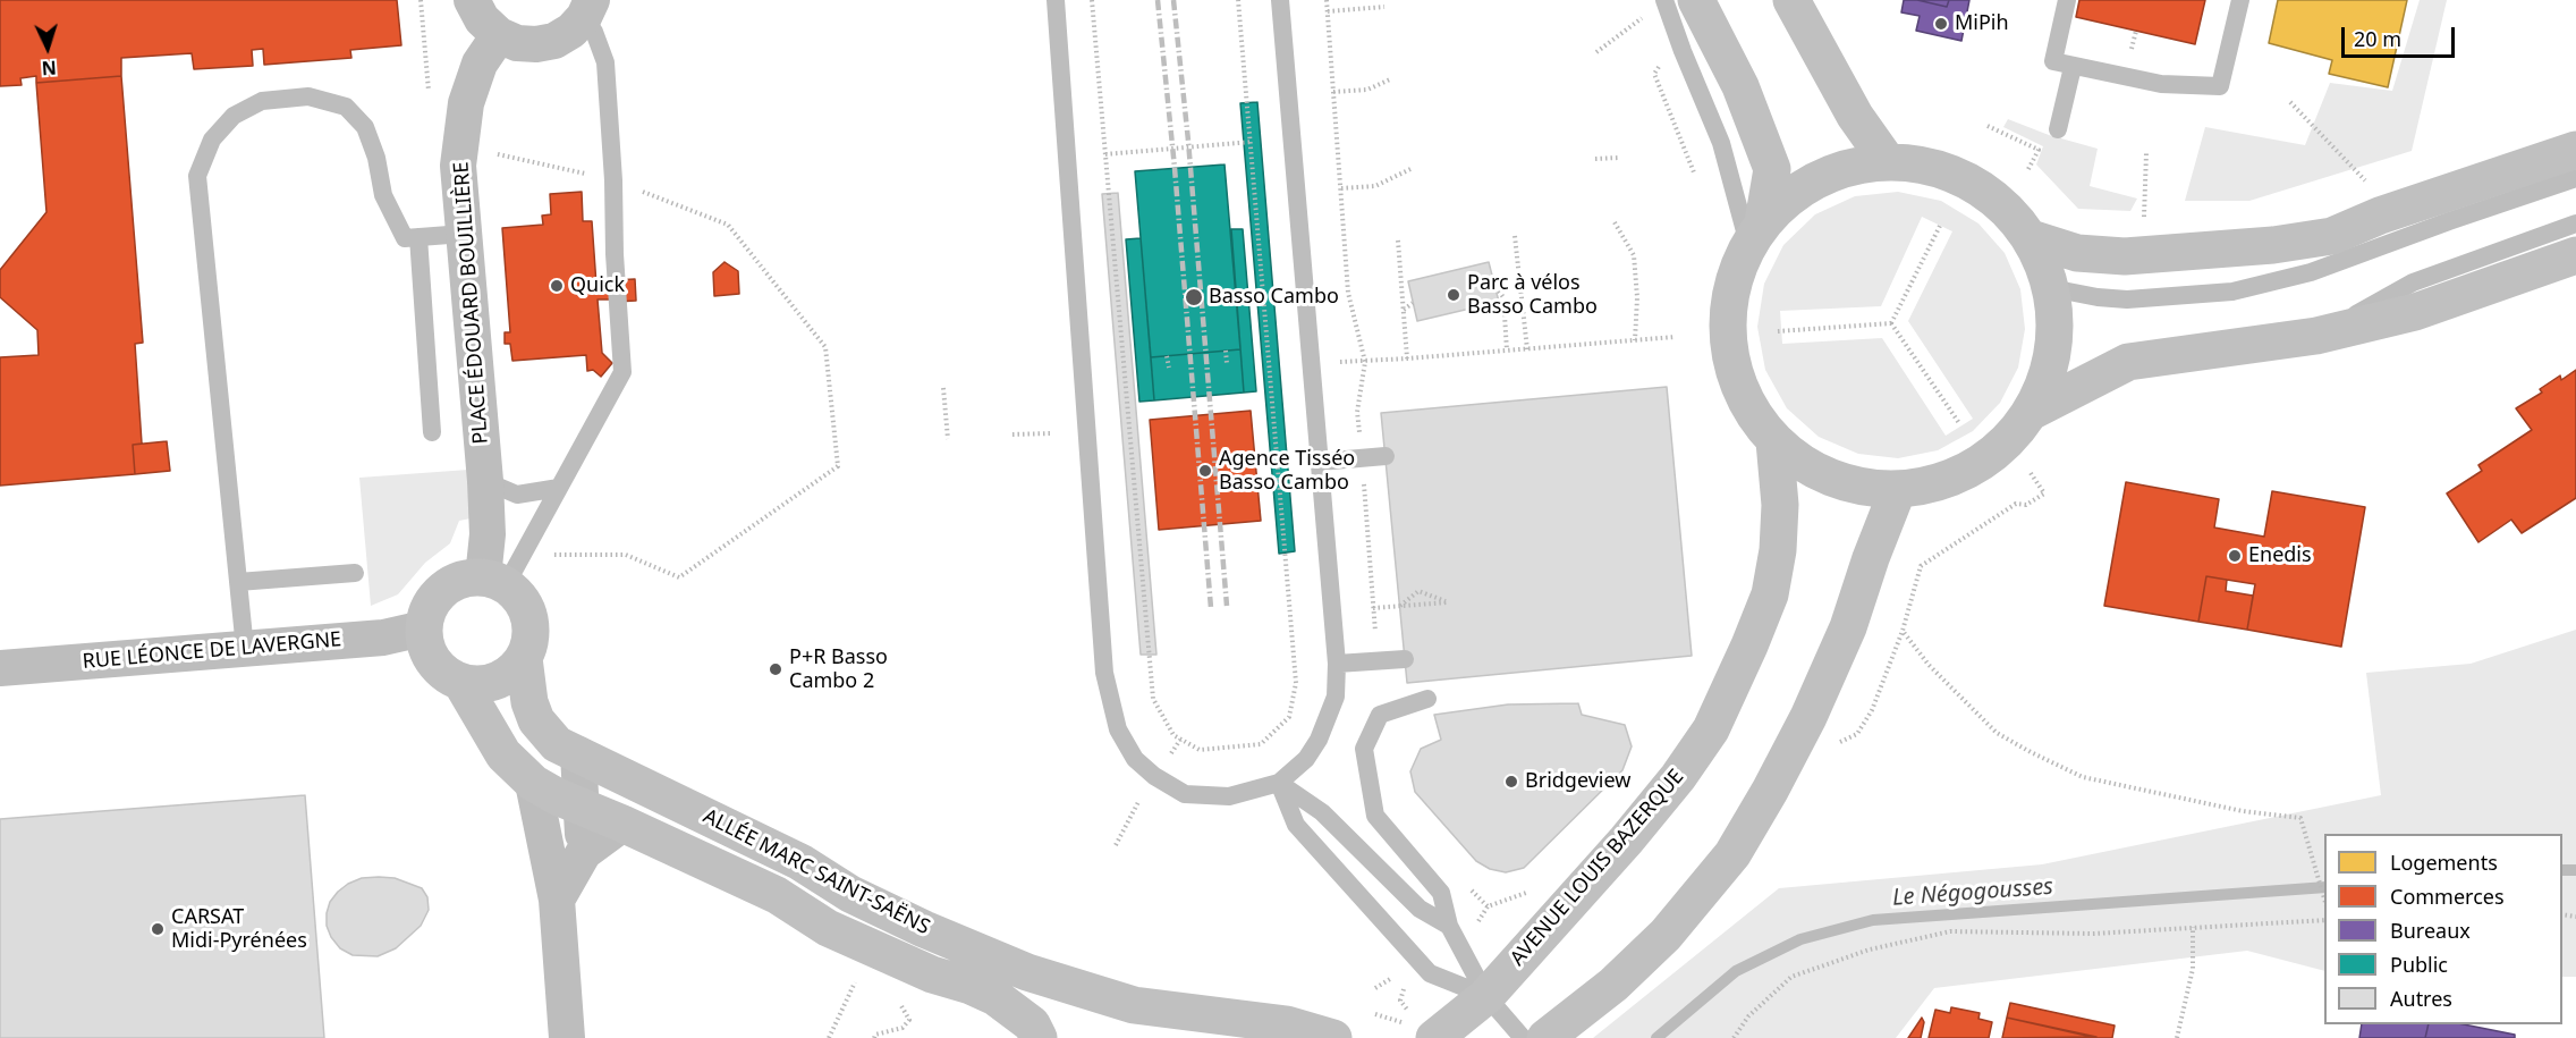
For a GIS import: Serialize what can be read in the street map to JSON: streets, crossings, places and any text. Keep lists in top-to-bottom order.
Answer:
{
  "streets": {
    "main road": ["AVENUE LOUIS BAZERQUE", "ALLÉE MARC SAINT-SAËNS"],
    "street": ["PLACE ÉDOUARD BOUILLIÈRE", "RUE LÉONCE DE LAVERGNE"]
  },
  "crossings": [
    ["PLACE ÉDOUARD BOUILLIÈRE", "RUE LÉONCE DE LAVERGNE"],
    ["PLACE ÉDOUARD BOUILLIÈRE", "ALLÉE MARC SAINT-SAËNS"],
    ["RUE LÉONCE DE LAVERGNE", "ALLÉE MARC SAINT-SAËNS"]
  ],
  "water": ["Le Négogousses"],
  "places": [
    "MiPih",
    "Quick",
    "Parc à vélos Basso Cambo",
    "Basso Cambo",
    "Agence Tisséo Basso Cambo",
    "Enedis",
    "P+R Basso Cambo 2",
    "Bridgeview",
    "CARSAT Midi-Pyrénées"
  ],
  "legend": [
    "Logements",
    "Commerces",
    "Bureaux",
    "Public",
    "Autres"
  ],
  "scale_bar": "20 m",
  "north": "bottom"
}
